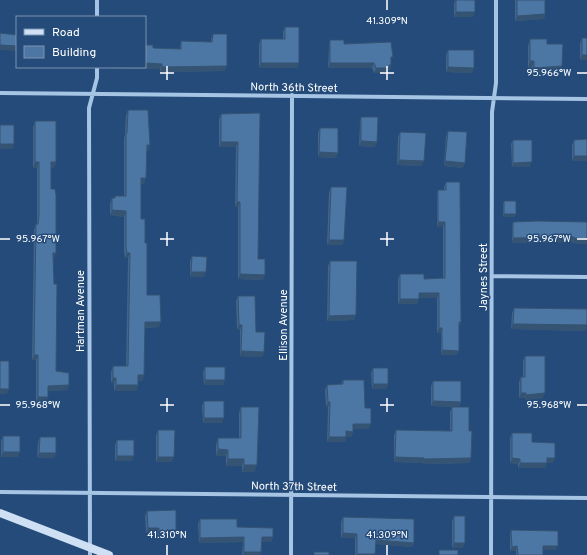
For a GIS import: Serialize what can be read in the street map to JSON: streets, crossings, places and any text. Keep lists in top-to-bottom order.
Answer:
{
  "streets": {
    "street": [
      "North 36th Street",
      "Jaynes Street",
      "Hartman Avenue",
      "Ellison Avenue",
      "North 37th Street"
    ]
  },
  "crossings": [
    ["North 36th Street", "Jaynes Street"],
    ["North 36th Street", "Hartman Avenue"],
    ["North 36th Street", "Ellison Avenue"],
    ["Jaynes Street", "North 37th Street"],
    ["Hartman Avenue", "North 37th Street"],
    ["Ellison Avenue", "North 37th Street"]
  ],
  "legend": ["Road", "Building"],
  "coordinates": [
    "41.309°N",
    "95.966°W",
    "95.967°W",
    "95.968°W",
    "41.310°N"
  ]
}
